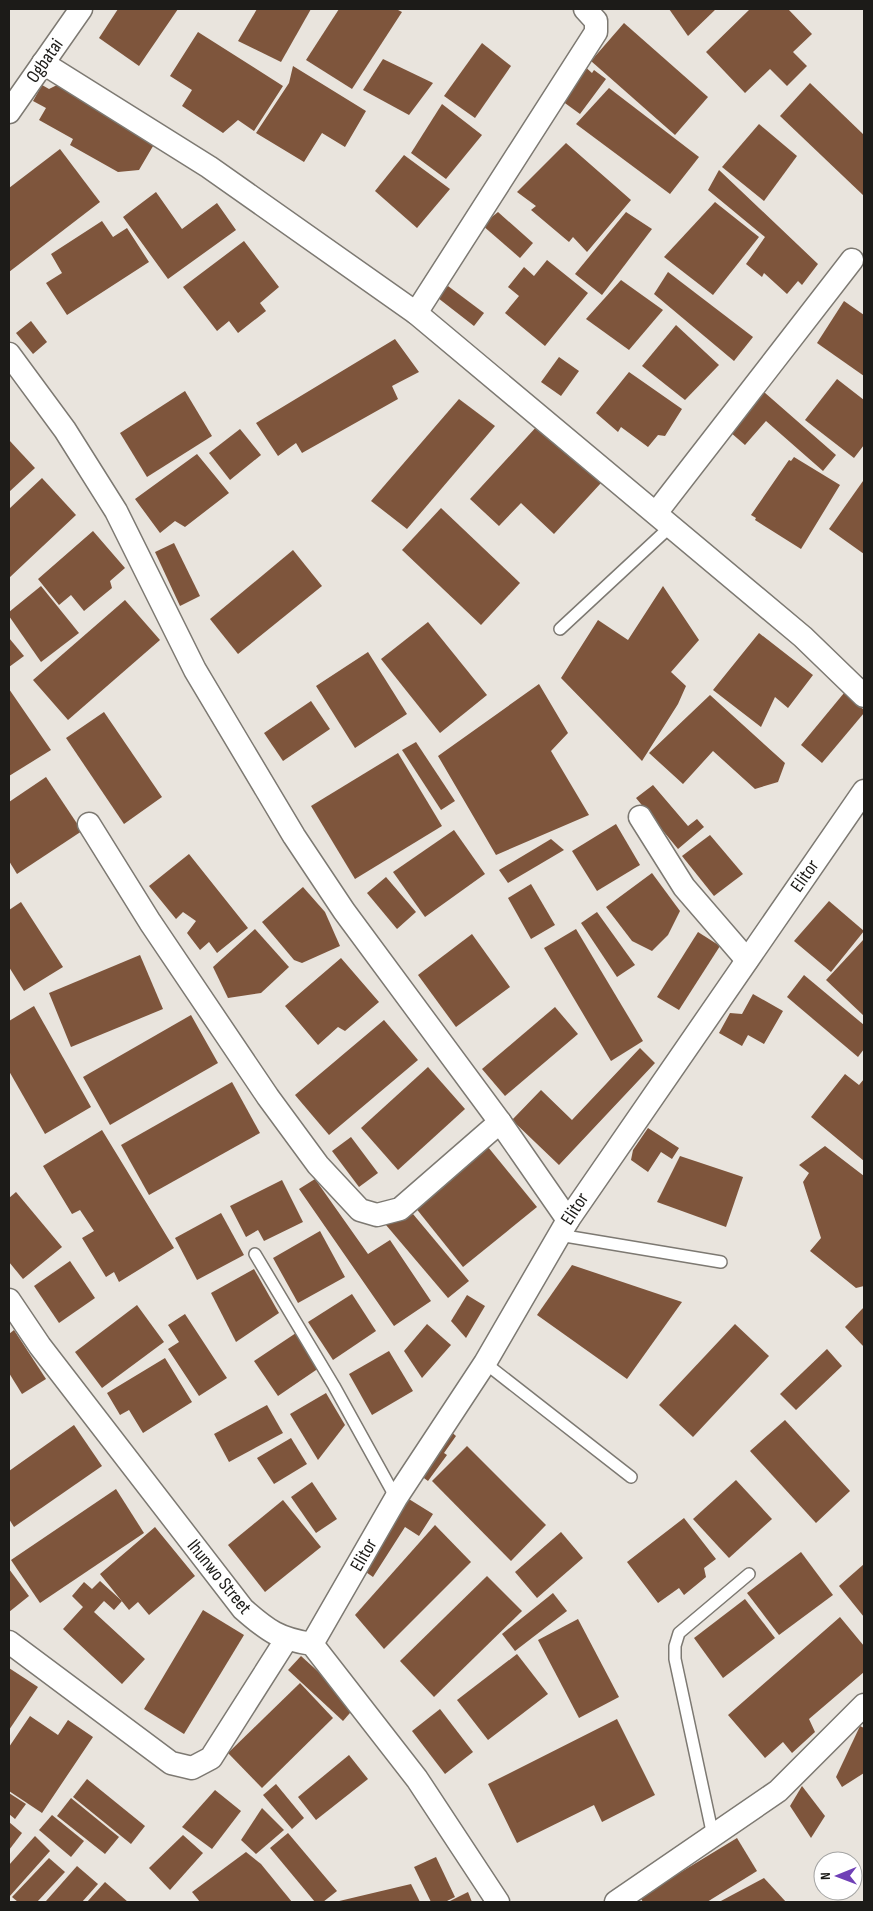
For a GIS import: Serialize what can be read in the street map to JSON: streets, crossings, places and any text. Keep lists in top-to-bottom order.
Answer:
{
  "streets": {
    "street": ["Ogbatai", "Elitor", "Ihunwo Street"]
  },
  "crossings": [
    ["Elitor", "Ihunwo Street"]
  ],
  "north": "left"
}
